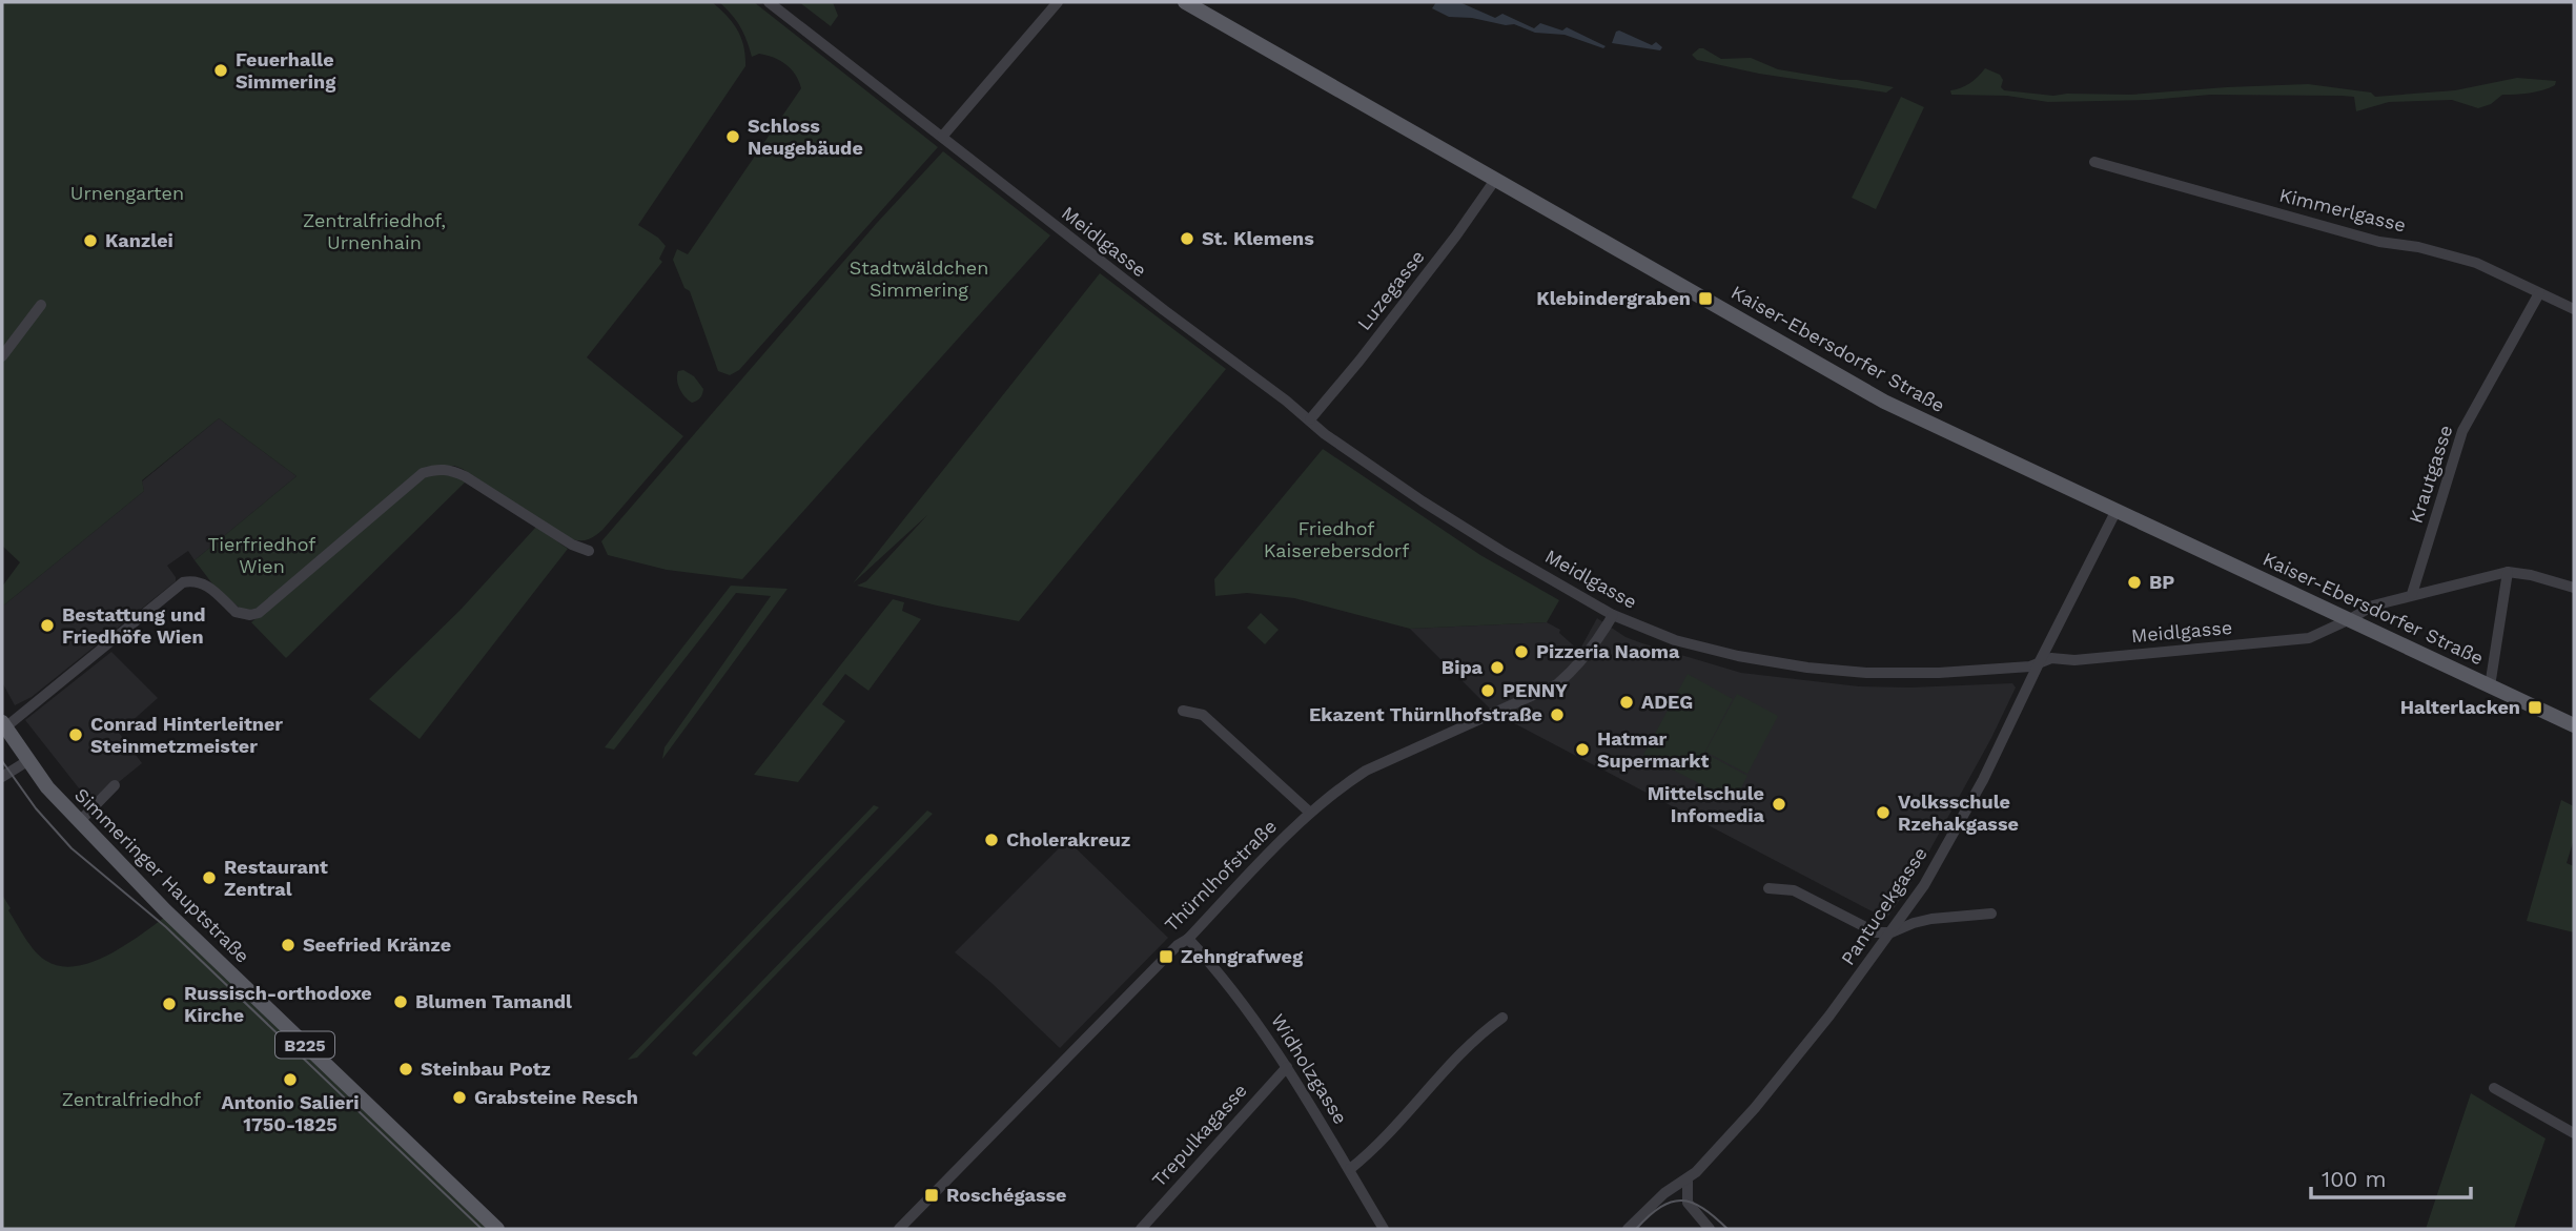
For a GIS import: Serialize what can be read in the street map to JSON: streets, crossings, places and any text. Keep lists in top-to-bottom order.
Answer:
{
  "streets": {
    "main road": ["Kaiser-Ebersdorfer Straße", "Simmeringer Hauptstraße", "B225"],
    "street": [
      "Kimmerlgasse",
      "Meidlgasse",
      "Luzegasse",
      "Krautgasse",
      "Thürnlhofstraße",
      "Pantucekgasse",
      "Widholzgasse",
      "Trepulkagasse"
    ]
  },
  "crossings": [
    ["Kimmerlgasse", "Krautgasse"],
    ["Meidlgasse", "Luzegasse"],
    ["Meidlgasse", "Kaiser-Ebersdorfer Straße"],
    ["Meidlgasse", "Krautgasse"],
    ["Meidlgasse", "Thürnlhofstraße"],
    ["Meidlgasse", "Pantucekgasse"],
    ["Luzegasse", "Kaiser-Ebersdorfer Straße"],
    ["Kaiser-Ebersdorfer Straße", "Pantucekgasse"],
    ["Thürnlhofstraße", "Widholzgasse"],
    ["Widholzgasse", "Trepulkagasse"]
  ],
  "parks": [
    "Urnengarten",
    "Zentralfriedhof, Urnenhain",
    "Stadtwäldchen Simmering",
    "Friedhof Kaiserebersdorf",
    "Tierfriedhof Wien",
    "Zentralfriedhof"
  ],
  "places": {
    "other": [
      "Feuerhalle Simmering",
      "Schloss Neugebäude",
      "St. Klemens",
      "Kanzlei",
      "BP",
      "Bestattung und Friedhöfe Wien",
      "Pizzeria Naoma",
      "Bipa",
      "PENNY",
      "ADEG",
      "Ekazent Thürnlhofstraße",
      "Conrad Hinterleitner Steinmetzmeister",
      "Hatmar Supermarkt",
      "Mittelschule Infomedia",
      "Volksschule Rzehakgasse",
      "Cholerakreuz",
      "Restaurant Zentral",
      "Seefried Kränze",
      "Blumen Tamandl",
      "Russisch-orthodoxe Kirche",
      "Steinbau Potz",
      "Antonio Salieri 1750-1825",
      "Grabsteine Resch"
    ],
    "transit": [
      "Klebindergraben",
      "Halterlacken",
      "Zehngrafweg",
      "Roschégasse"
    ]
  },
  "scale_bar": "100 m"
}
